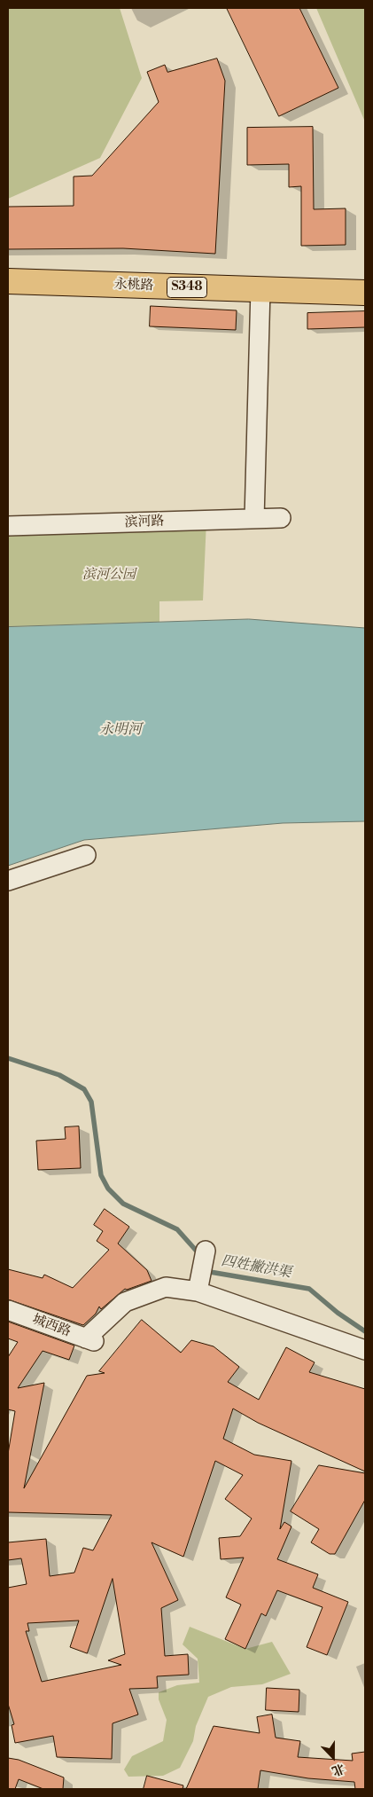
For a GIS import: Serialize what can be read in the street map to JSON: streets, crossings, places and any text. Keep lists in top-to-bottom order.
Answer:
{
  "streets": {
    "main road": ["永桃路", "S348"],
    "street": ["滨河路", "城西路"]
  },
  "water": ["永明河", "四姓撇洪渠"],
  "parks": ["滨河公园"],
  "north": "bottom"
}
